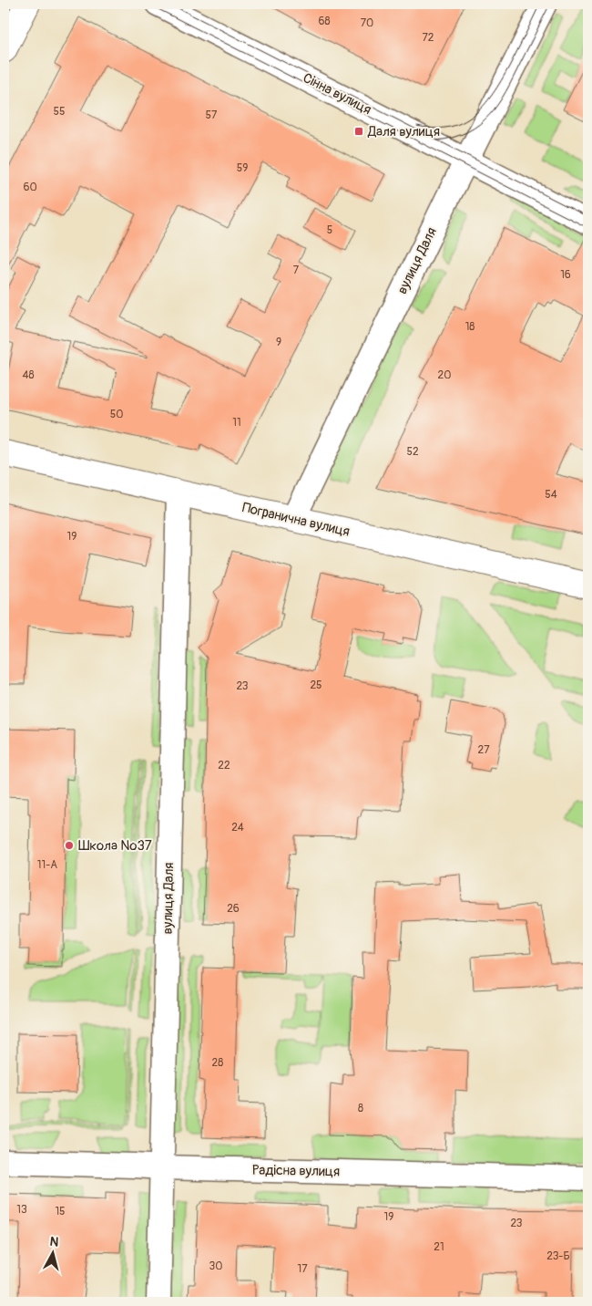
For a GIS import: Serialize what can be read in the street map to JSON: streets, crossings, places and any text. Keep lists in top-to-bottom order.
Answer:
{
  "streets": {
    "main road": ["Погранична вулиця"],
    "street": ["Сінна вулиця", "вулиця Даля", "Радісна вулиця"]
  },
  "crossings": [
    ["Сінна вулиця", "вулиця Даля"],
    ["вулиця Даля", "Погранична вулиця"],
    ["вулиця Даля", "Радісна вулиця"]
  ],
  "places": {
    "transit": ["Даля вулиця"],
    "other": ["Школа №37"]
  },
  "house_numbers": [
    "68",
    "70",
    "72",
    "55",
    "57",
    "59",
    "60",
    "5",
    "7",
    "16",
    "18",
    "9",
    "48",
    "20",
    "50",
    "11",
    "52",
    "54",
    "19",
    "25",
    "23",
    "27",
    "22",
    "24",
    "11-А",
    "26",
    "28",
    "8",
    "13",
    "15",
    "19",
    "23",
    "21",
    "23-Б",
    "30",
    "17"
  ],
  "north": "top"
}
